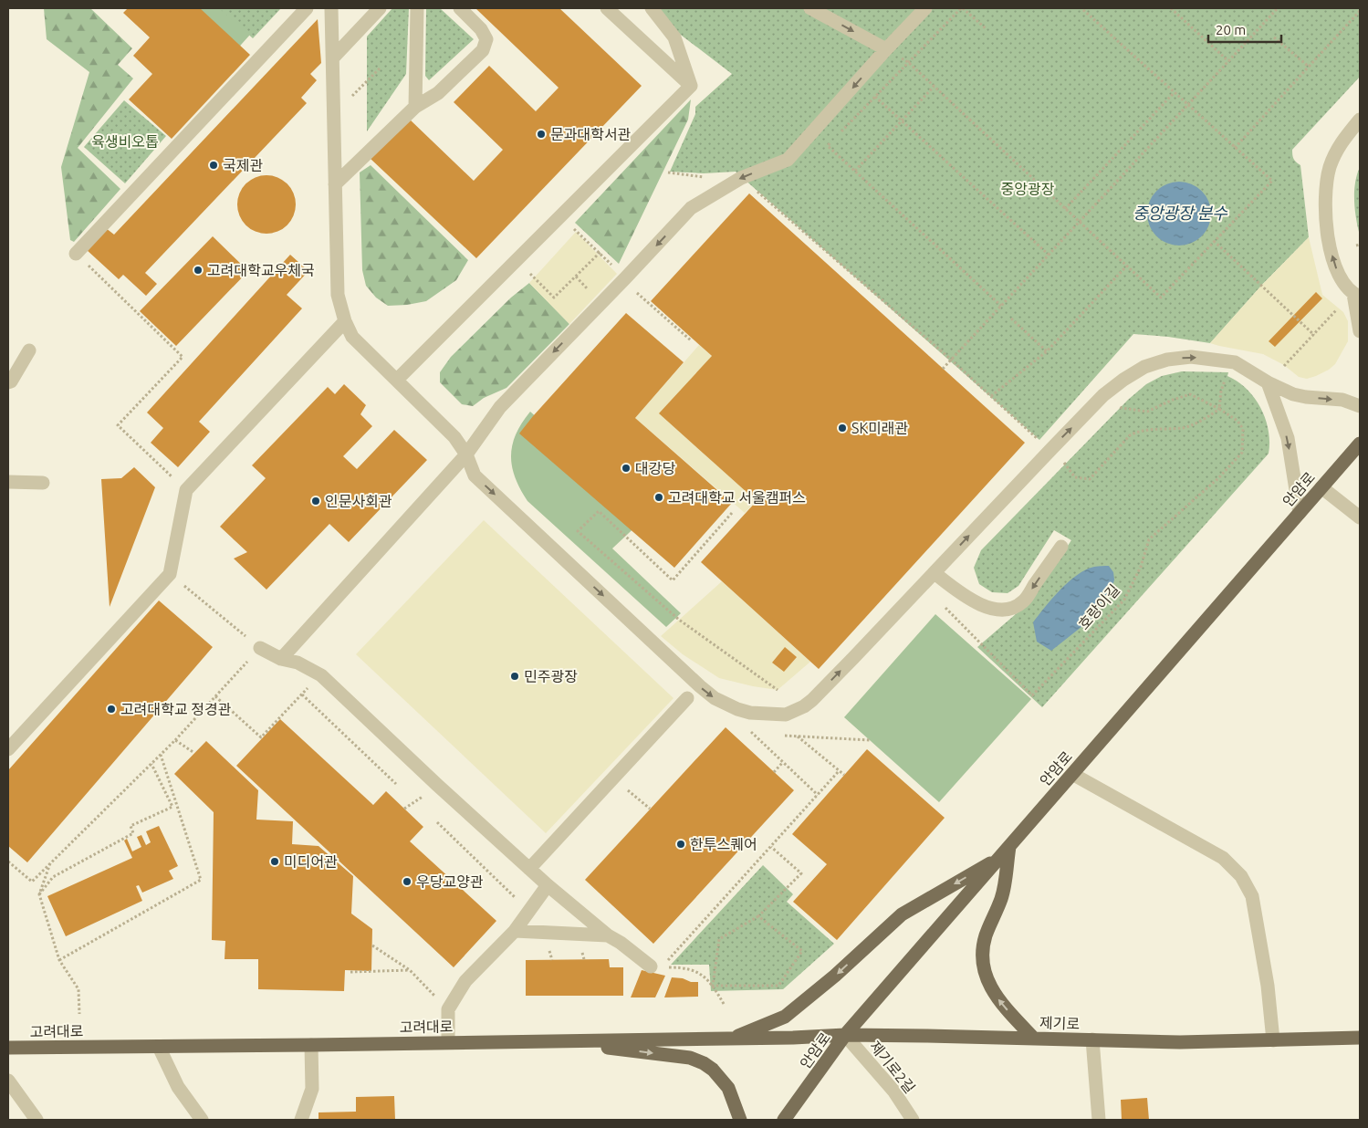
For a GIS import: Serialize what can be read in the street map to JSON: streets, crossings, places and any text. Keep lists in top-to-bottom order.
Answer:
{
  "streets": {
    "main road": ["안암로", "제기로", "고려대로"],
    "street": ["제기로2길"],
    "path": ["호랑이길"]
  },
  "crossings": [
    ["안암로", "제기로"],
    ["안암로", "고려대로"],
    ["안암로", "제기로2길"],
    ["제기로", "고려대로"],
    ["제기로", "제기로2길"],
    ["고려대로", "제기로2길"]
  ],
  "water": ["중앙광장 분수"],
  "parks": ["육생비오톱", "중앙광장"],
  "places": [
    "문과대학서관",
    "국제관",
    "고려대학교우체국",
    "SK미래관",
    "대강당",
    "고려대학교 서울캠퍼스",
    "인문사회관",
    "민주광장",
    "고려대학교 정경관",
    "한투스퀘어",
    "미디어관",
    "우당교양관"
  ],
  "scale_bar": "20 m"
}
